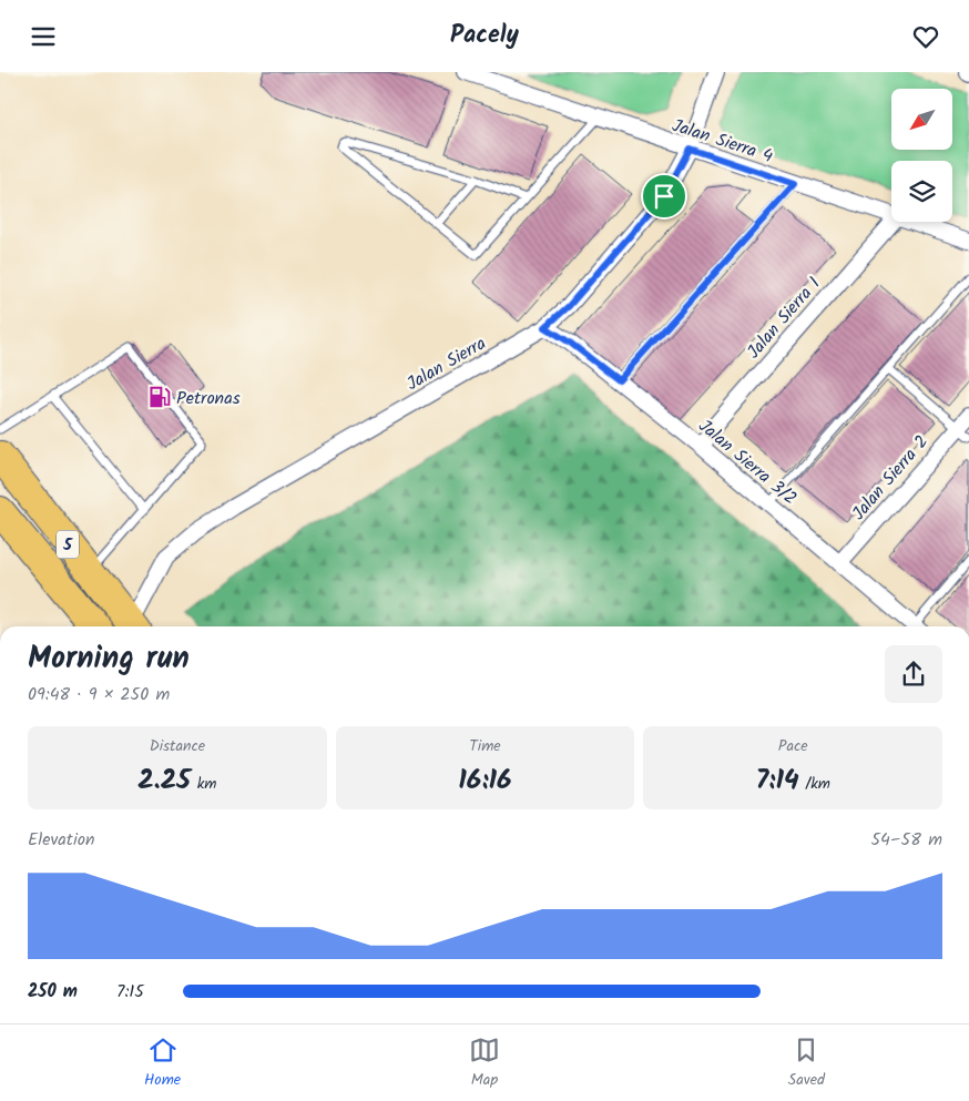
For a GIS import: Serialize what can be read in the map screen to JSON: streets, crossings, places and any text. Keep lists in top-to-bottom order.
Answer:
{
  "streets": {
    "highway": ["5"],
    "street": [
      "Jalan Sierra 4",
      "Jalan Sierra 1",
      "Jalan Sierra",
      "Jalan Sierra 3/2",
      "Jalan Sierra 2"
    ]
  },
  "crossings": [
    ["Jalan Sierra 4", "Jalan Sierra"],
    ["Jalan Sierra 1", "Jalan Sierra 3/2"],
    ["Jalan Sierra", "Jalan Sierra 3/2"],
    ["Jalan Sierra 3/2", "Jalan Sierra 2"]
  ],
  "places": {
    "fuel station": ["Petronas"]
  },
  "north": "bottom left",
  "page": {
    "header": "Pacely",
    "heading": ["Morning run", "09:48 · 9 × 250 m"],
    "stats": [
      ["Distance", "2.25 km"],
      ["Time", "16:16"],
      ["Pace", "7:14 /km"]
    ],
    "chart": ["Elevation", "54–58 m"],
    "list": [
      {
        "name": "250 m",
        "note": "7:15"
      }
    ],
    "tabs": ["Home", "Map", "Saved"]
  }
}
